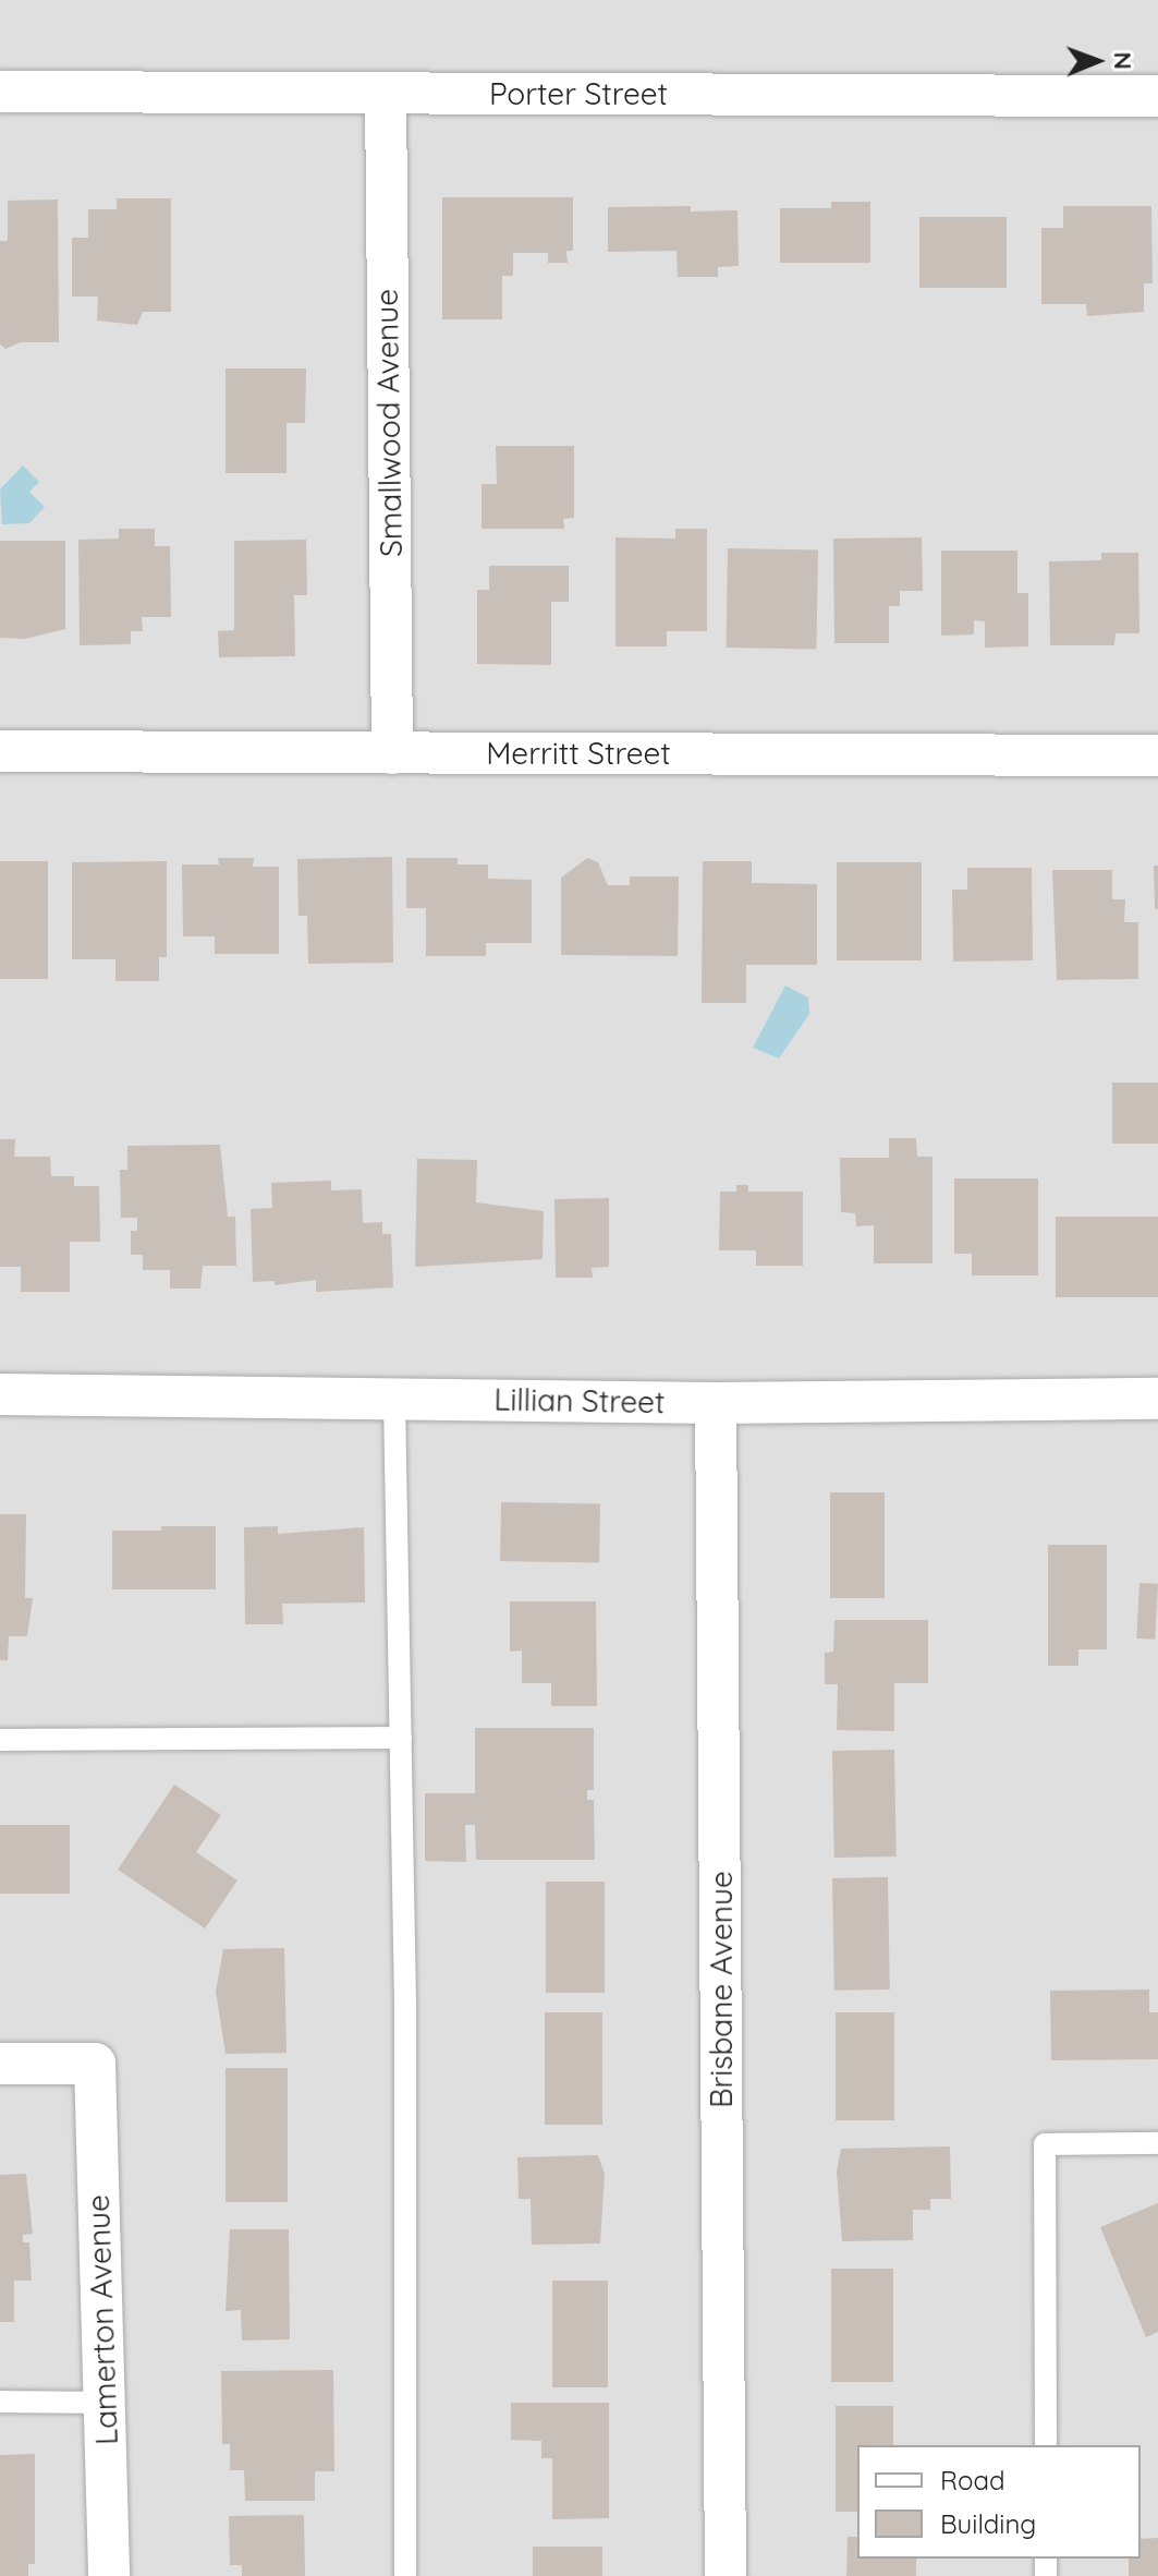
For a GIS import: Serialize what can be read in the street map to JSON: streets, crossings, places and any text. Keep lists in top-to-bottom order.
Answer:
{
  "streets": {
    "street": [
      "Porter Street",
      "Smallwood Avenue",
      "Merritt Street",
      "Lillian Street",
      "Brisbane Avenue",
      "Lamerton Avenue"
    ]
  },
  "crossings": [
    ["Porter Street", "Smallwood Avenue"],
    ["Smallwood Avenue", "Merritt Street"],
    ["Lillian Street", "Brisbane Avenue"]
  ],
  "legend": ["Road", "Building"],
  "north": "right"
}
